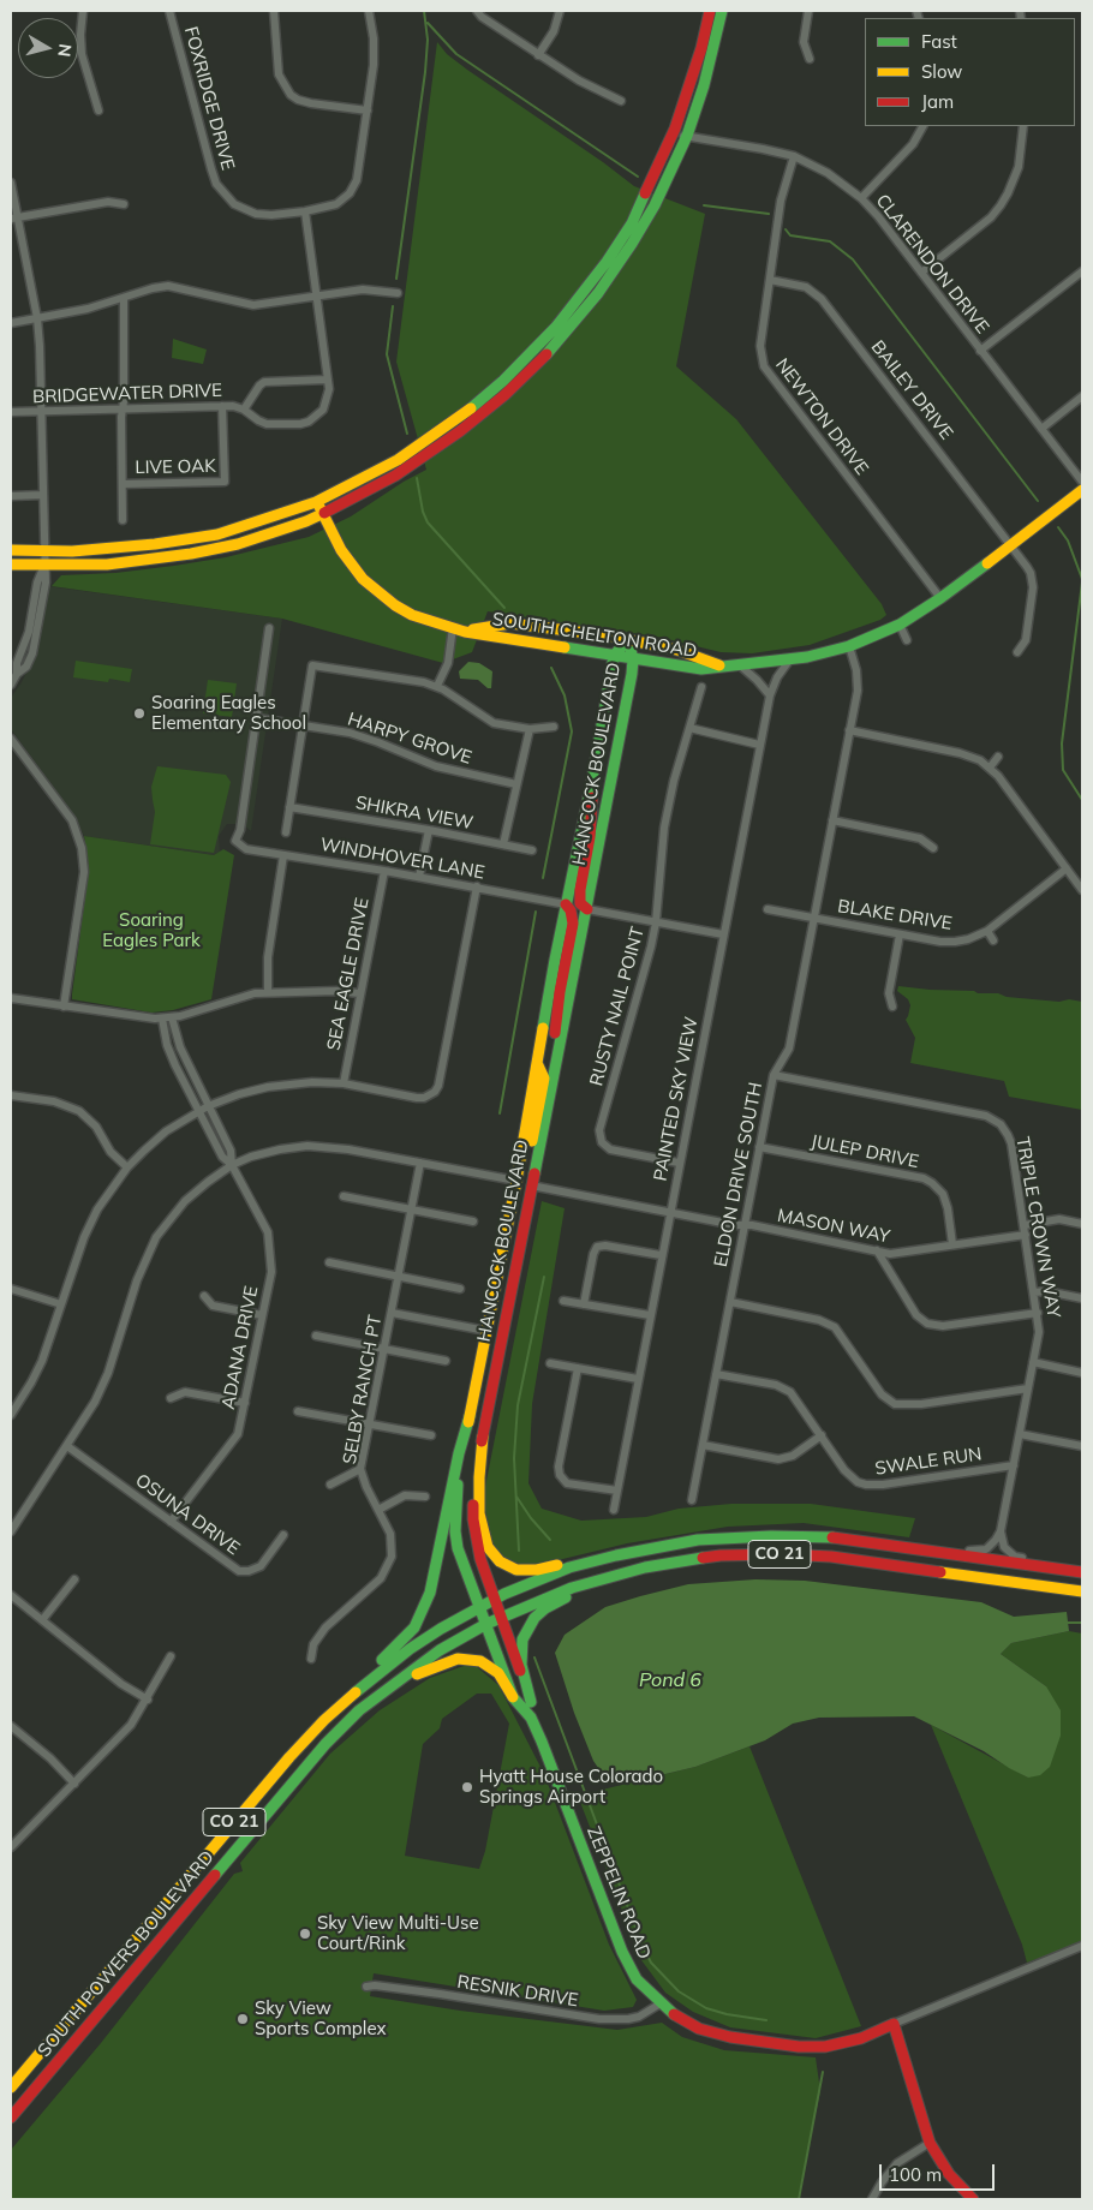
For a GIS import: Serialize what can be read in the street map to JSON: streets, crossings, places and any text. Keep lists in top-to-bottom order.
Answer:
{
  "streets": {
    "main road": [
      "SOUTH CHELTON ROAD",
      "HANCOCK BOULEVARD",
      "CO 21",
      "ZEPPELIN ROAD",
      "SOUTH POWERS BOULEVARD"
    ],
    "street": [
      "FOXRIDGE DRIVE",
      "CLARENDON DRIVE",
      "BAILEY DRIVE",
      "BRIDGEWATER DRIVE",
      "NEWTON DRIVE",
      "LIVE OAK",
      "HARPY GROVE",
      "SHIKRA VIEW",
      "WINDHOVER LANE",
      "BLAKE DRIVE",
      "SEA EAGLE DRIVE",
      "RUSTY NAIL POINT",
      "PAINTED SKY VIEW",
      "JULEP DRIVE",
      "ELDON DRIVE SOUTH",
      "MASON WAY",
      "TRIPLE CROWN WAY",
      "ADANA DRIVE",
      "SELBY RANCH PT",
      "SWALE RUN",
      "OSUNA DRIVE",
      "RESNIK DRIVE"
    ]
  },
  "crossings": [
    ["FOXRIDGE DRIVE", "BRIDGEWATER DRIVE"],
    ["CLARENDON DRIVE", "NEWTON DRIVE"],
    ["BAILEY DRIVE", "NEWTON DRIVE"],
    ["BAILEY DRIVE", "SOUTH CHELTON ROAD"],
    ["BRIDGEWATER DRIVE", "LIVE OAK"],
    ["NEWTON DRIVE", "SOUTH CHELTON ROAD"],
    ["SOUTH CHELTON ROAD", "HANCOCK BOULEVARD"],
    ["SOUTH CHELTON ROAD", "PAINTED SKY VIEW"],
    ["SOUTH CHELTON ROAD", "ELDON DRIVE SOUTH"],
    ["HARPY GROVE", "WINDHOVER LANE"],
    ["HANCOCK BOULEVARD", "WINDHOVER LANE"],
    ["HANCOCK BOULEVARD", "MASON WAY"],
    ["HANCOCK BOULEVARD", "ZEPPELIN ROAD"],
    ["HANCOCK BOULEVARD", "SOUTH POWERS BOULEVARD"],
    ["WINDHOVER LANE", "SEA EAGLE DRIVE"],
    ["BLAKE DRIVE", "ELDON DRIVE SOUTH"],
    ["RUSTY NAIL POINT", "PAINTED SKY VIEW"],
    ["PAINTED SKY VIEW", "MASON WAY"],
    ["JULEP DRIVE", "ELDON DRIVE SOUTH"],
    ["JULEP DRIVE", "MASON WAY"],
    ["ELDON DRIVE SOUTH", "MASON WAY"],
    ["ELDON DRIVE SOUTH", "TRIPLE CROWN WAY"],
    ["ELDON DRIVE SOUTH", "SWALE RUN"],
    ["MASON WAY", "TRIPLE CROWN WAY"],
    ["TRIPLE CROWN WAY", "SWALE RUN"],
    ["ADANA DRIVE", "OSUNA DRIVE"],
    ["ZEPPELIN ROAD", "SOUTH POWERS BOULEVARD"],
    ["ZEPPELIN ROAD", "RESNIK DRIVE"]
  ],
  "water": ["Pond 6"],
  "parks": ["Soaring Eagles Park"],
  "places": [
    "Soaring Eagles Elementary School",
    "Hyatt House Colorado Springs Airport",
    "Sky View Multi-Use Court/Rink",
    "Sky View Sports Complex"
  ],
  "legend": ["Fast", "Slow", "Jam"],
  "scale_bar": "100 m",
  "north": "right"
}
